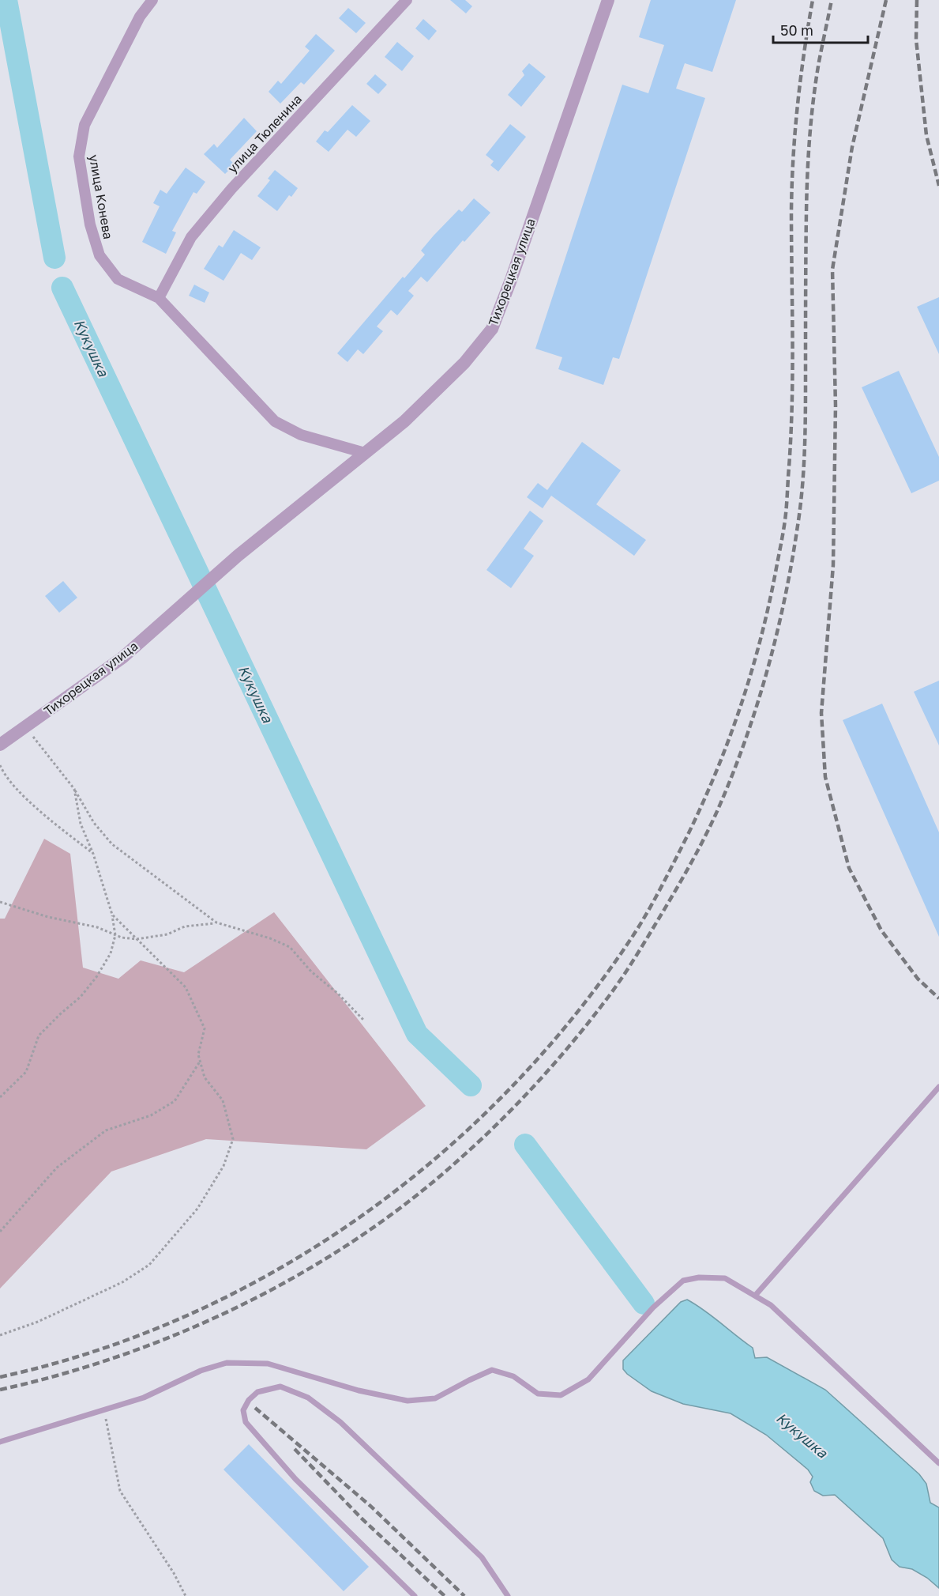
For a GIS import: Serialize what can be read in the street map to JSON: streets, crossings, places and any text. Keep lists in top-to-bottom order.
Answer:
{
  "streets": {
    "street": ["улица Тюленина", "улица Конева", "Тихорецкая улица"]
  },
  "crossings": [
    ["улица Тюленина", "улица Конева"]
  ],
  "water": ["Кукушка"],
  "scale_bar": "50 m"
}
